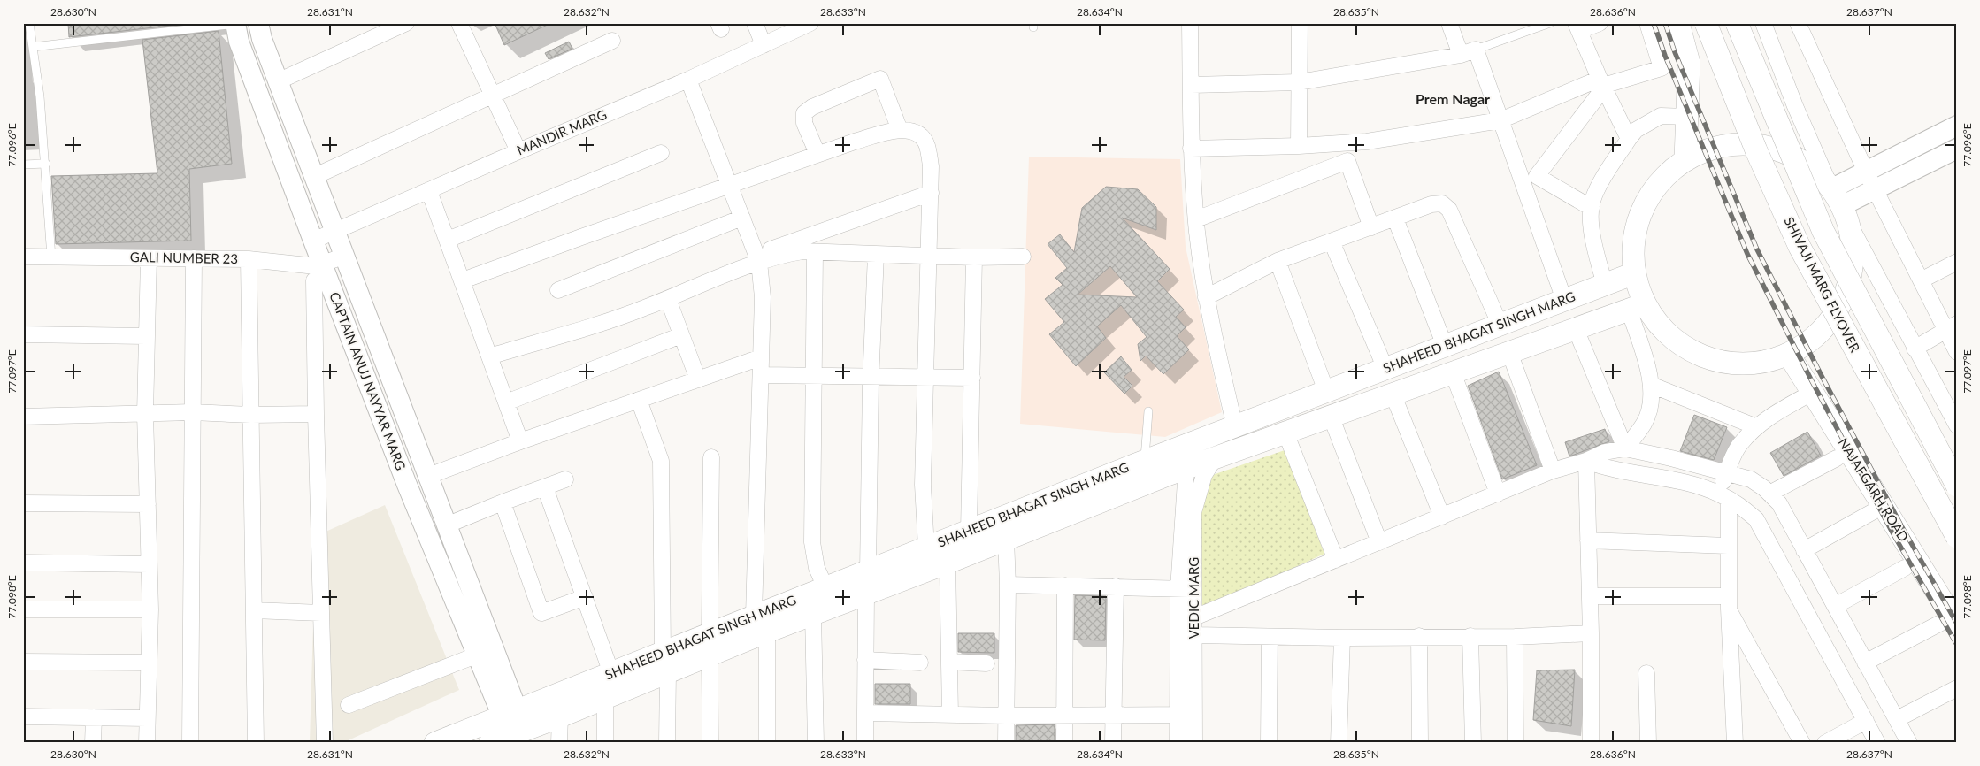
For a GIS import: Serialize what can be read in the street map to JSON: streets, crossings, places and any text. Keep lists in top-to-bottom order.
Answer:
{
  "streets": {
    "main road": ["SHIVAJI MARG FLYOVER", "SHAHEED BHAGAT SINGH MARG", "NAJAFGARH ROAD"],
    "street": [
      "MANDIR MARG",
      "GALI NUMBER 23",
      "CAPTAIN ANUJ NAYYAR MARG",
      "VEDIC MARG"
    ]
  },
  "crossings": [
    ["MANDIR MARG", "CAPTAIN ANUJ NAYYAR MARG"],
    ["GALI NUMBER 23", "CAPTAIN ANUJ NAYYAR MARG"],
    ["SHAHEED BHAGAT SINGH MARG", "CAPTAIN ANUJ NAYYAR MARG"],
    ["SHAHEED BHAGAT SINGH MARG", "VEDIC MARG"]
  ],
  "districts": ["Prem Nagar"],
  "coordinates": [
    "28.630°N",
    "28.631°N",
    "28.632°N",
    "28.633°N",
    "28.634°N",
    "28.635°N",
    "28.636°N",
    "28.637°N",
    "77.096°E",
    "77.097°E",
    "77.098°E"
  ]
}
